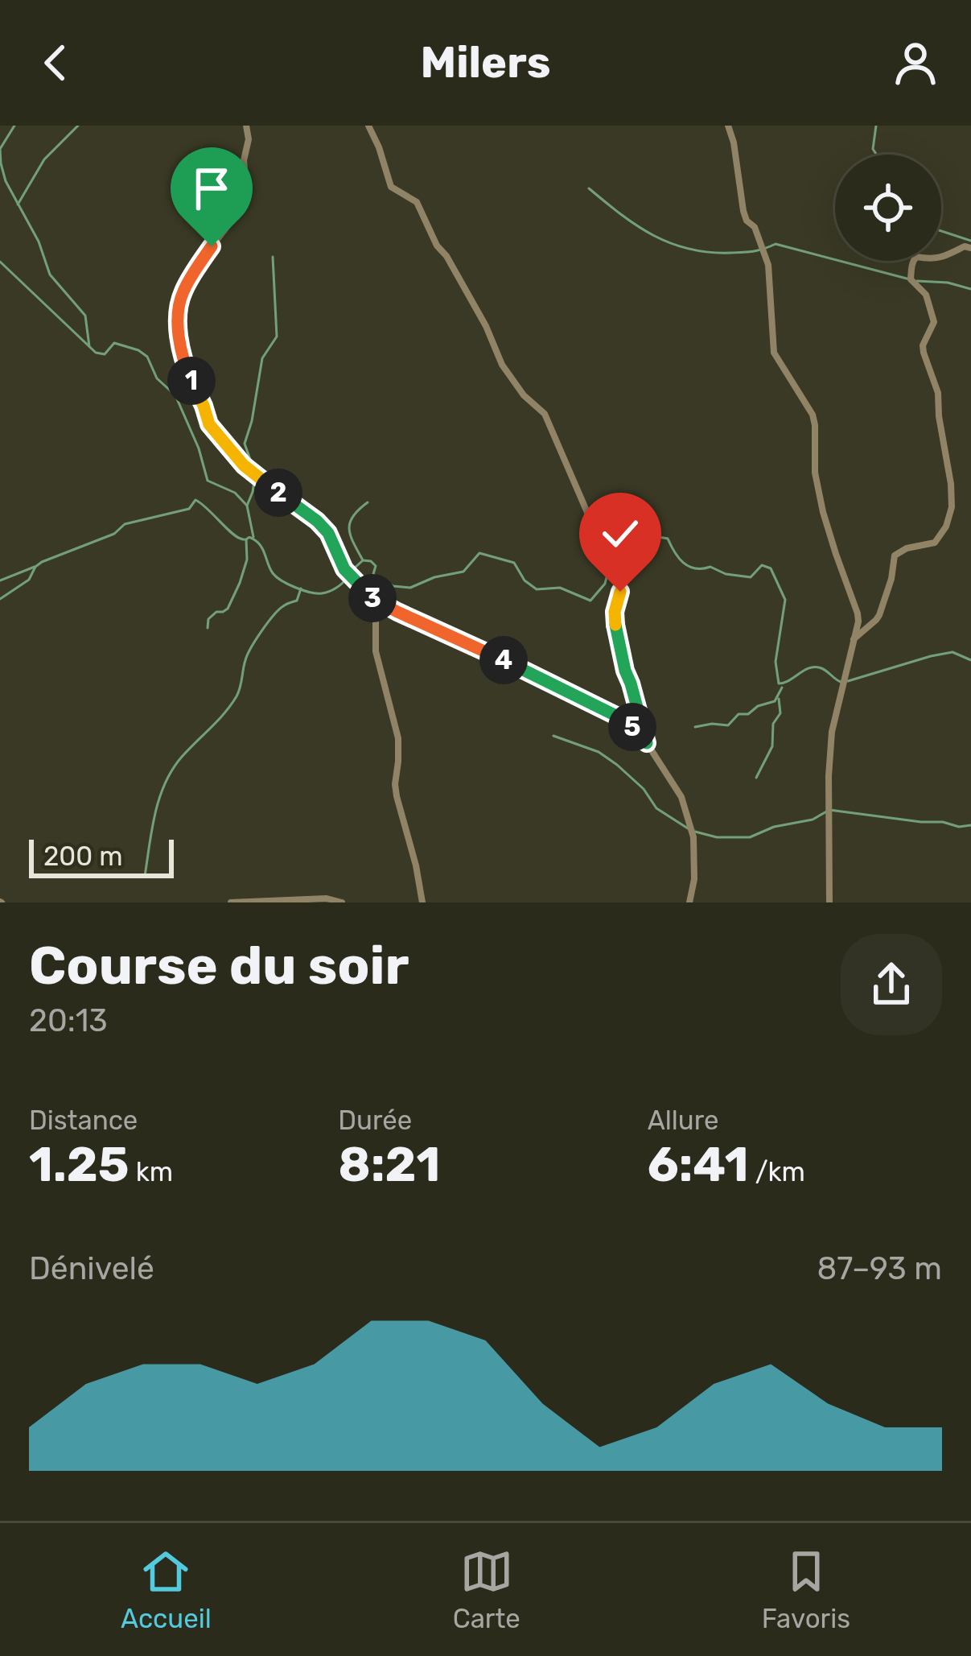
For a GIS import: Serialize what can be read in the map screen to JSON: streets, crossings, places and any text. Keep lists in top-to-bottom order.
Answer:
{
  "scale_bar": "200 m",
  "page": {
    "header": "Milers",
    "pins": [
      "1",
      "2",
      "3",
      "4",
      "5"
    ],
    "scale": "200 m",
    "heading": ["Course du soir", "20:13"],
    "stats": [
      ["Distance", "1.25 km"],
      ["Durée", "8:21"],
      ["Allure", "6:41 /km"]
    ],
    "chart": ["Dénivelé", "87–93 m"],
    "tabs": ["Accueil", "Carte", "Favoris"]
  }
}
